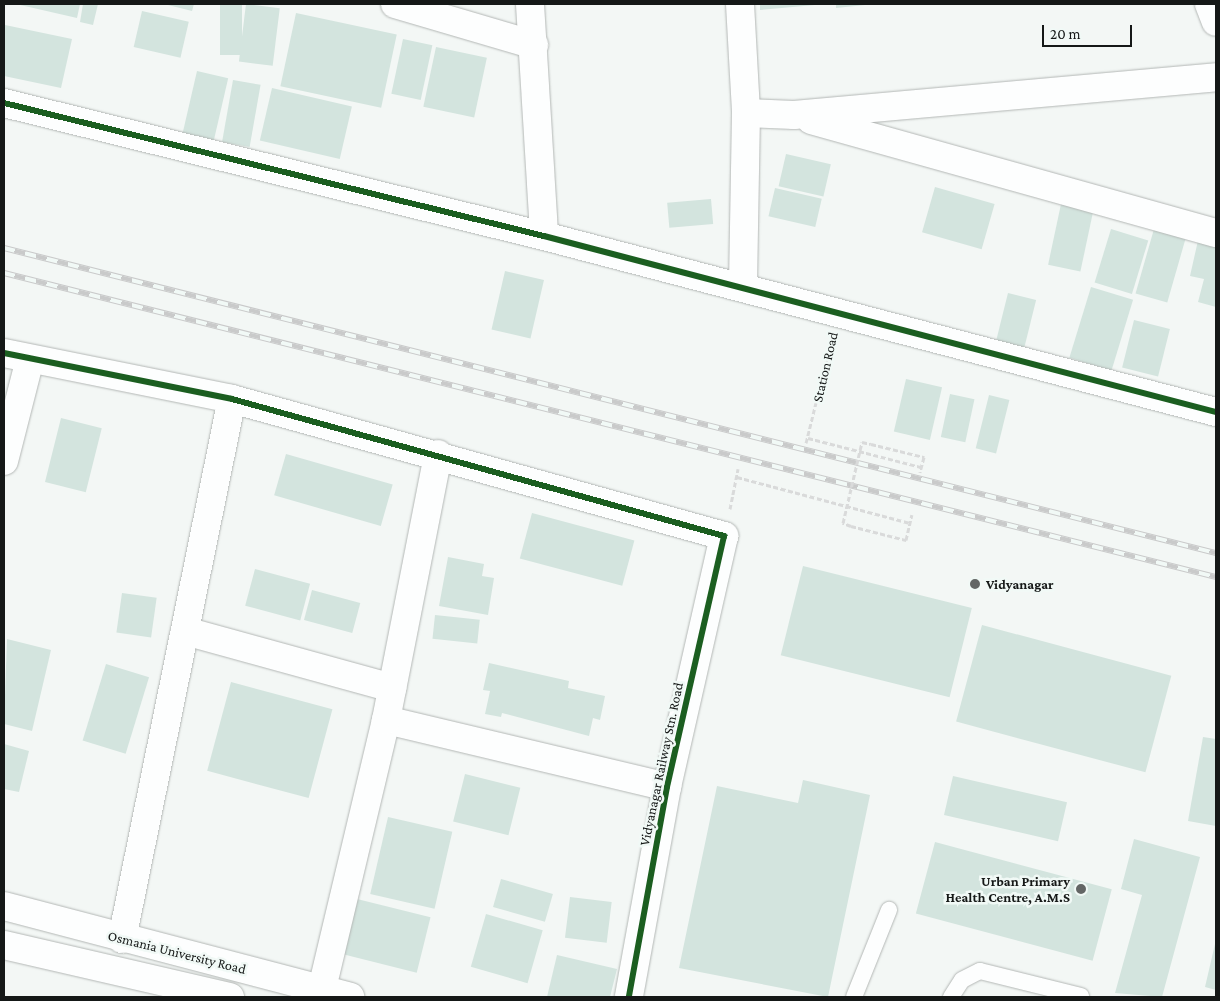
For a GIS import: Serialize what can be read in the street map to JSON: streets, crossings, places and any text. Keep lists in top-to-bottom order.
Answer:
{
  "streets": {
    "street": ["Vidyanagar Railway Stn. Road", "Osmania University Road"],
    "path": ["Station Road"]
  },
  "places": ["Vidyanagar", "Urban Primary Health Centre, A.M.S"],
  "scale_bar": "20 m"
}
